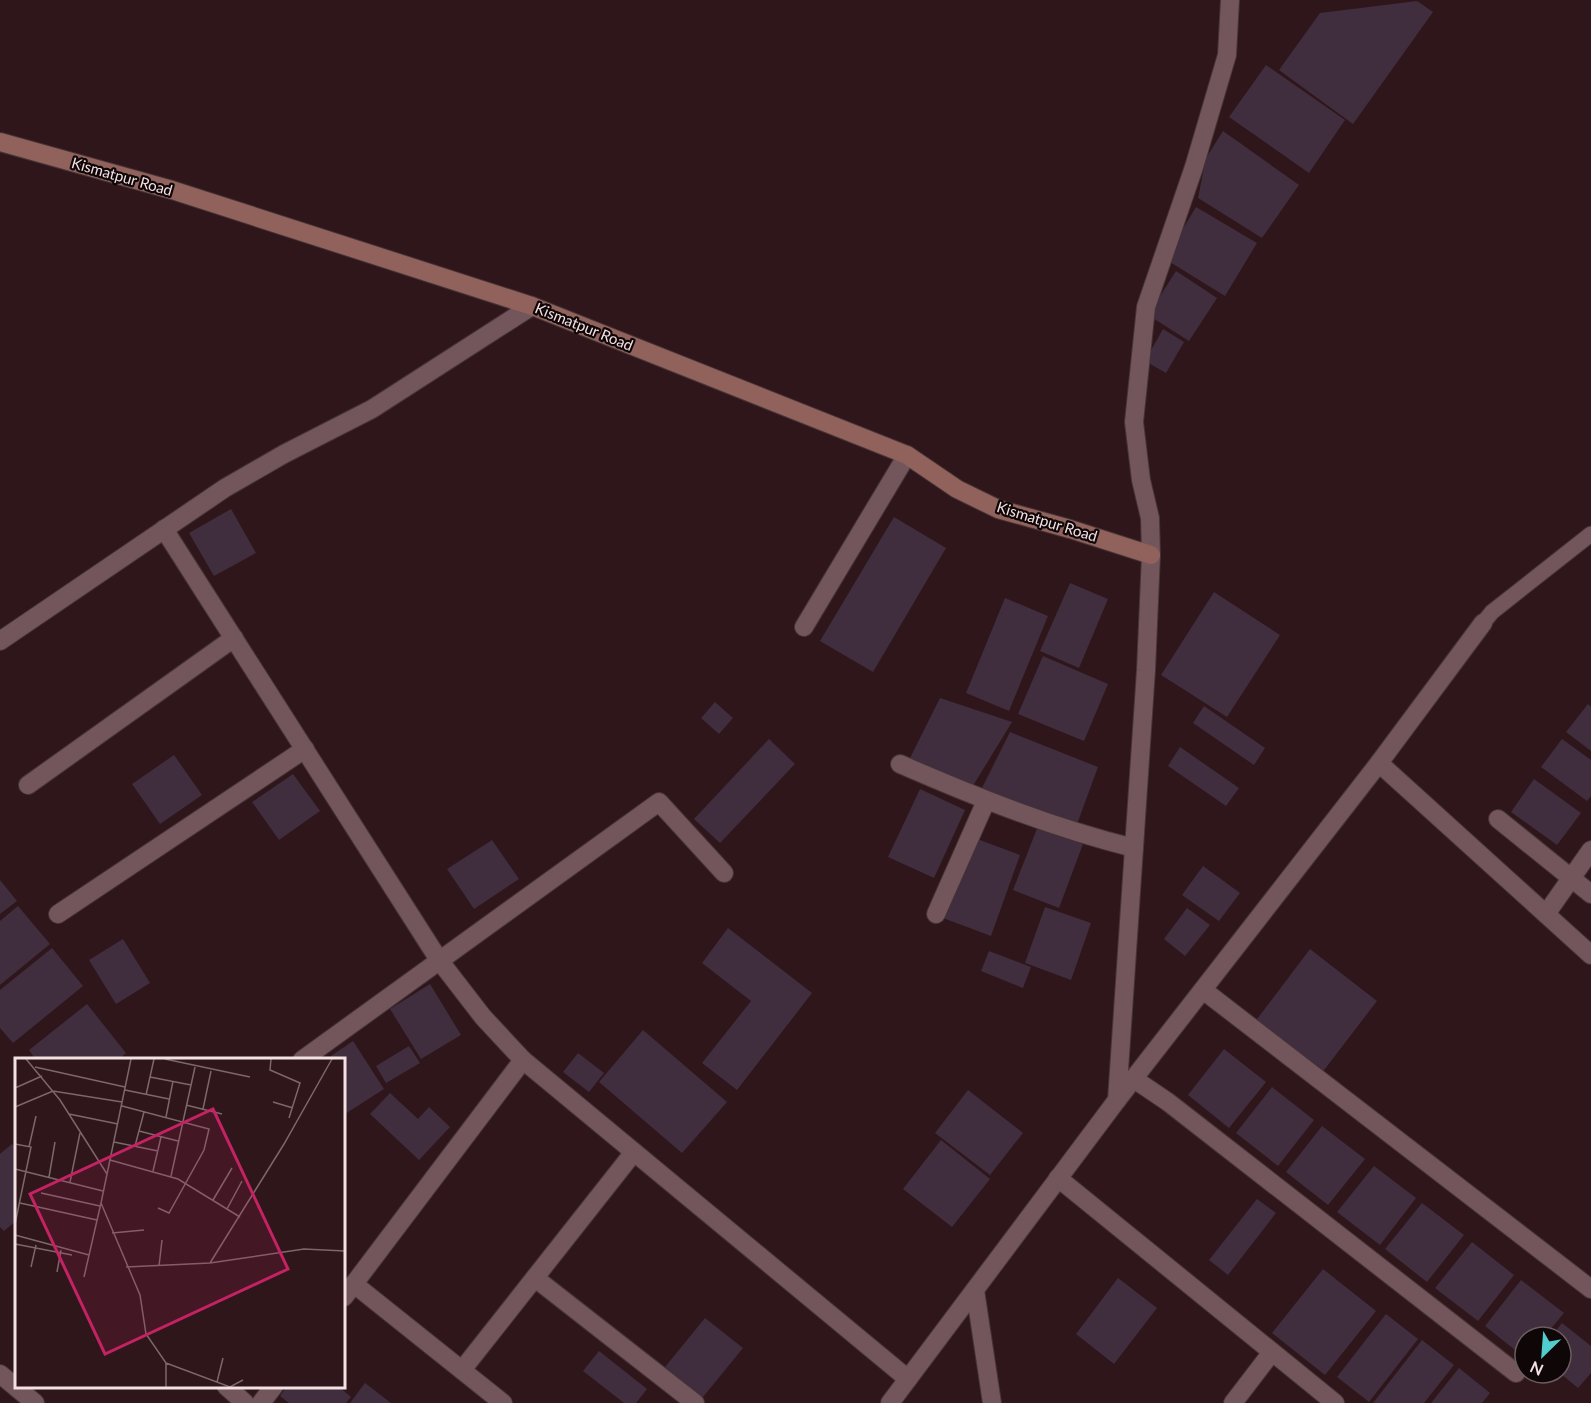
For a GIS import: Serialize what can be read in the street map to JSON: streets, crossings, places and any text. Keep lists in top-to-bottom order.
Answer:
{
  "streets": {
    "street": ["Kismatpur Road"]
  },
  "north": "bottom left"
}
